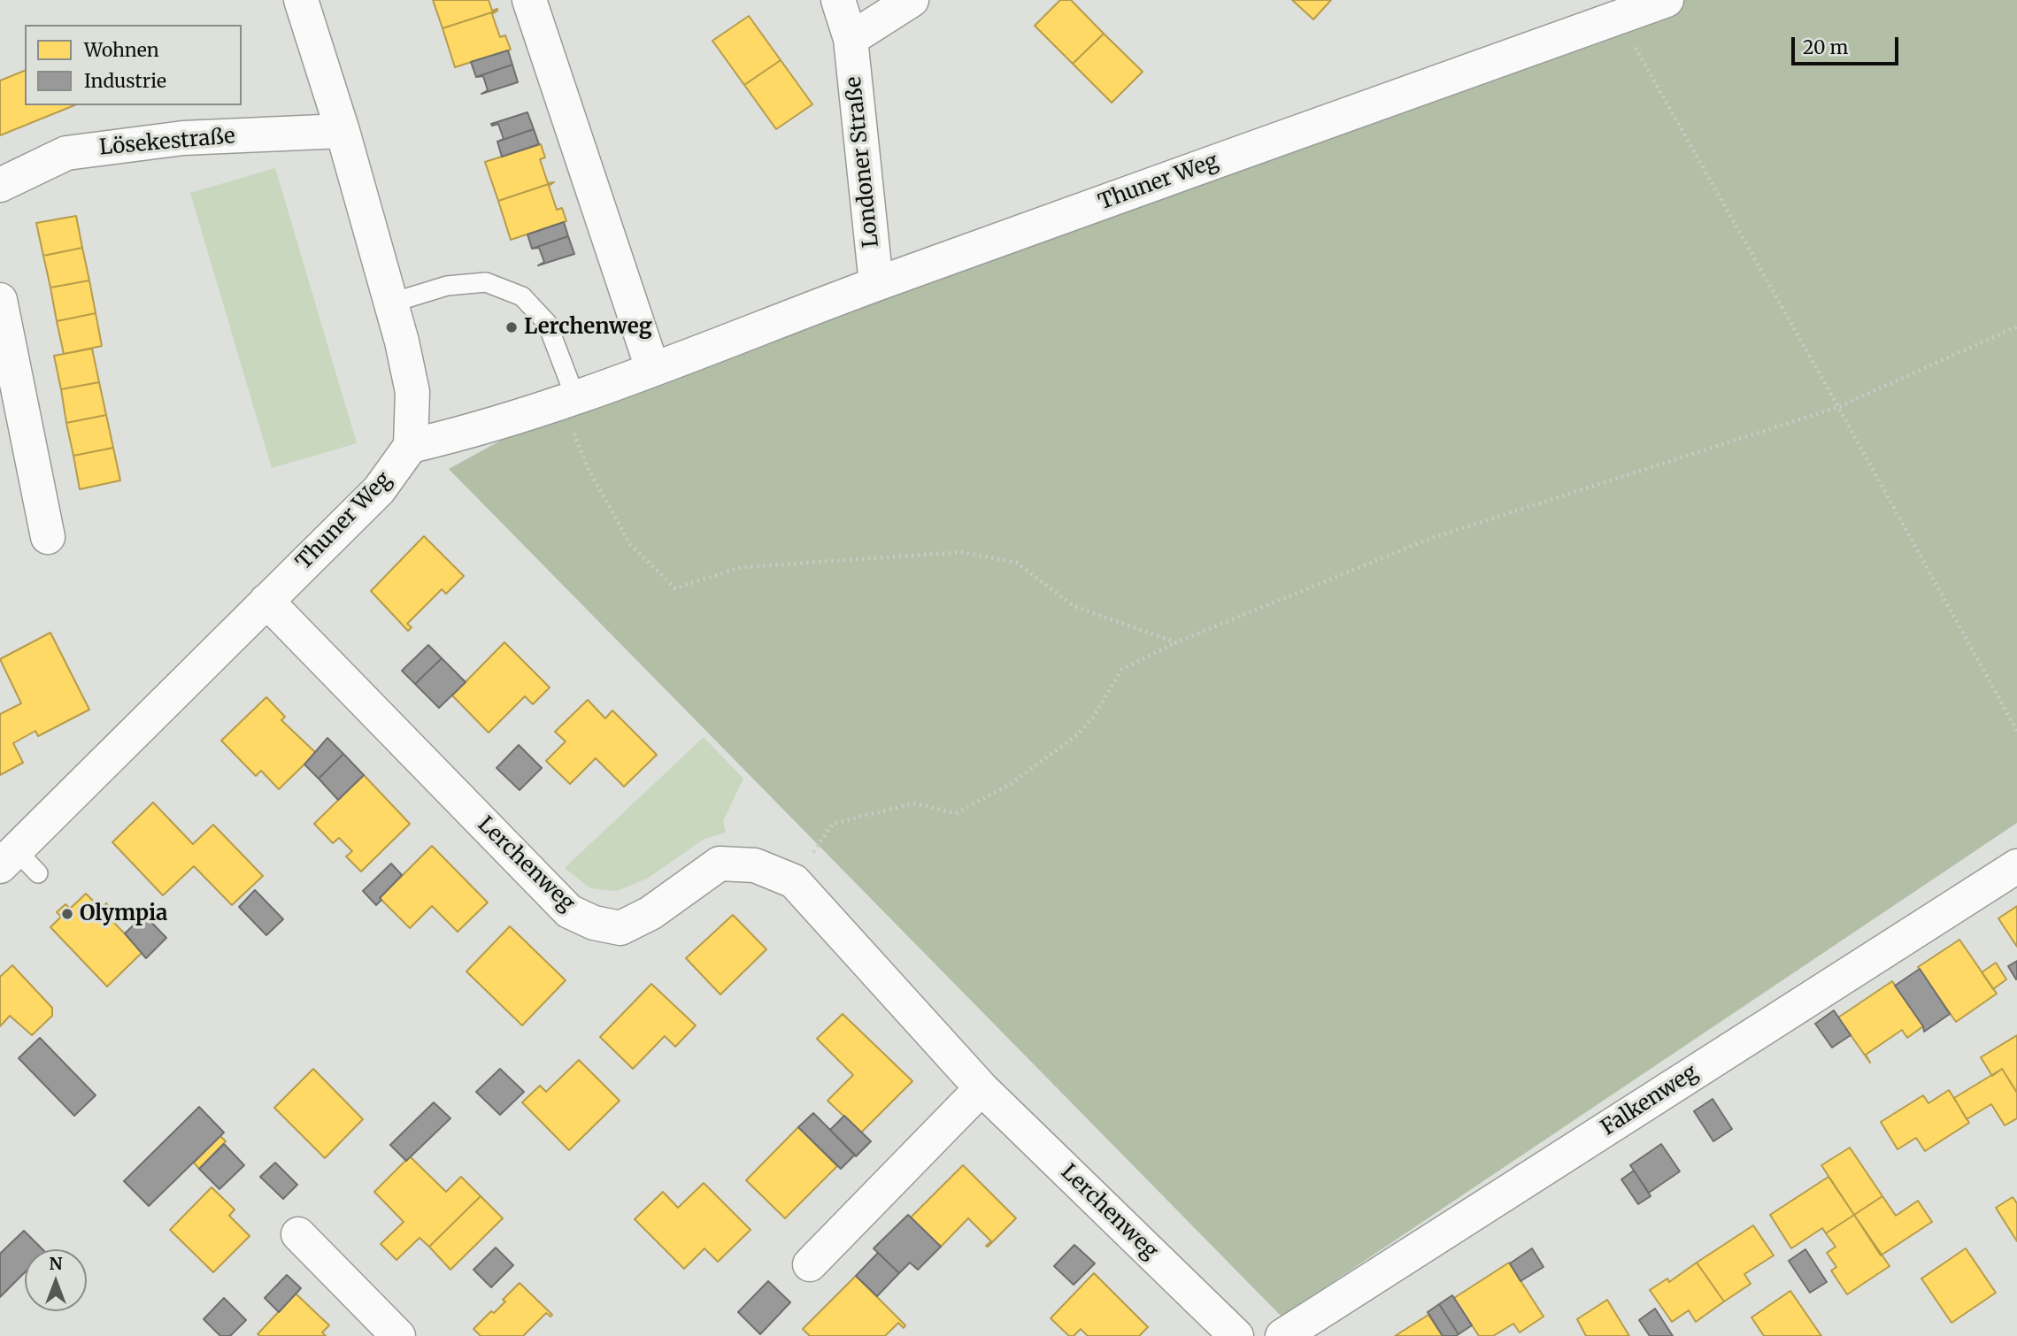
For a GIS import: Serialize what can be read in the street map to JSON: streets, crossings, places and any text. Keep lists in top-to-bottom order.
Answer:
{
  "streets": {
    "street": [
      "Lösekestraße",
      "Londoner Straße",
      "Thuner Weg",
      "Lerchenweg",
      "Falkenweg"
    ]
  },
  "crossings": [
    ["Londoner Straße", "Thuner Weg"],
    ["Thuner Weg", "Lerchenweg"]
  ],
  "places": ["Lerchenweg", "Olympia"],
  "legend": ["Wohnen", "Industrie"],
  "scale_bar": "20 m",
  "north": "top"
}
